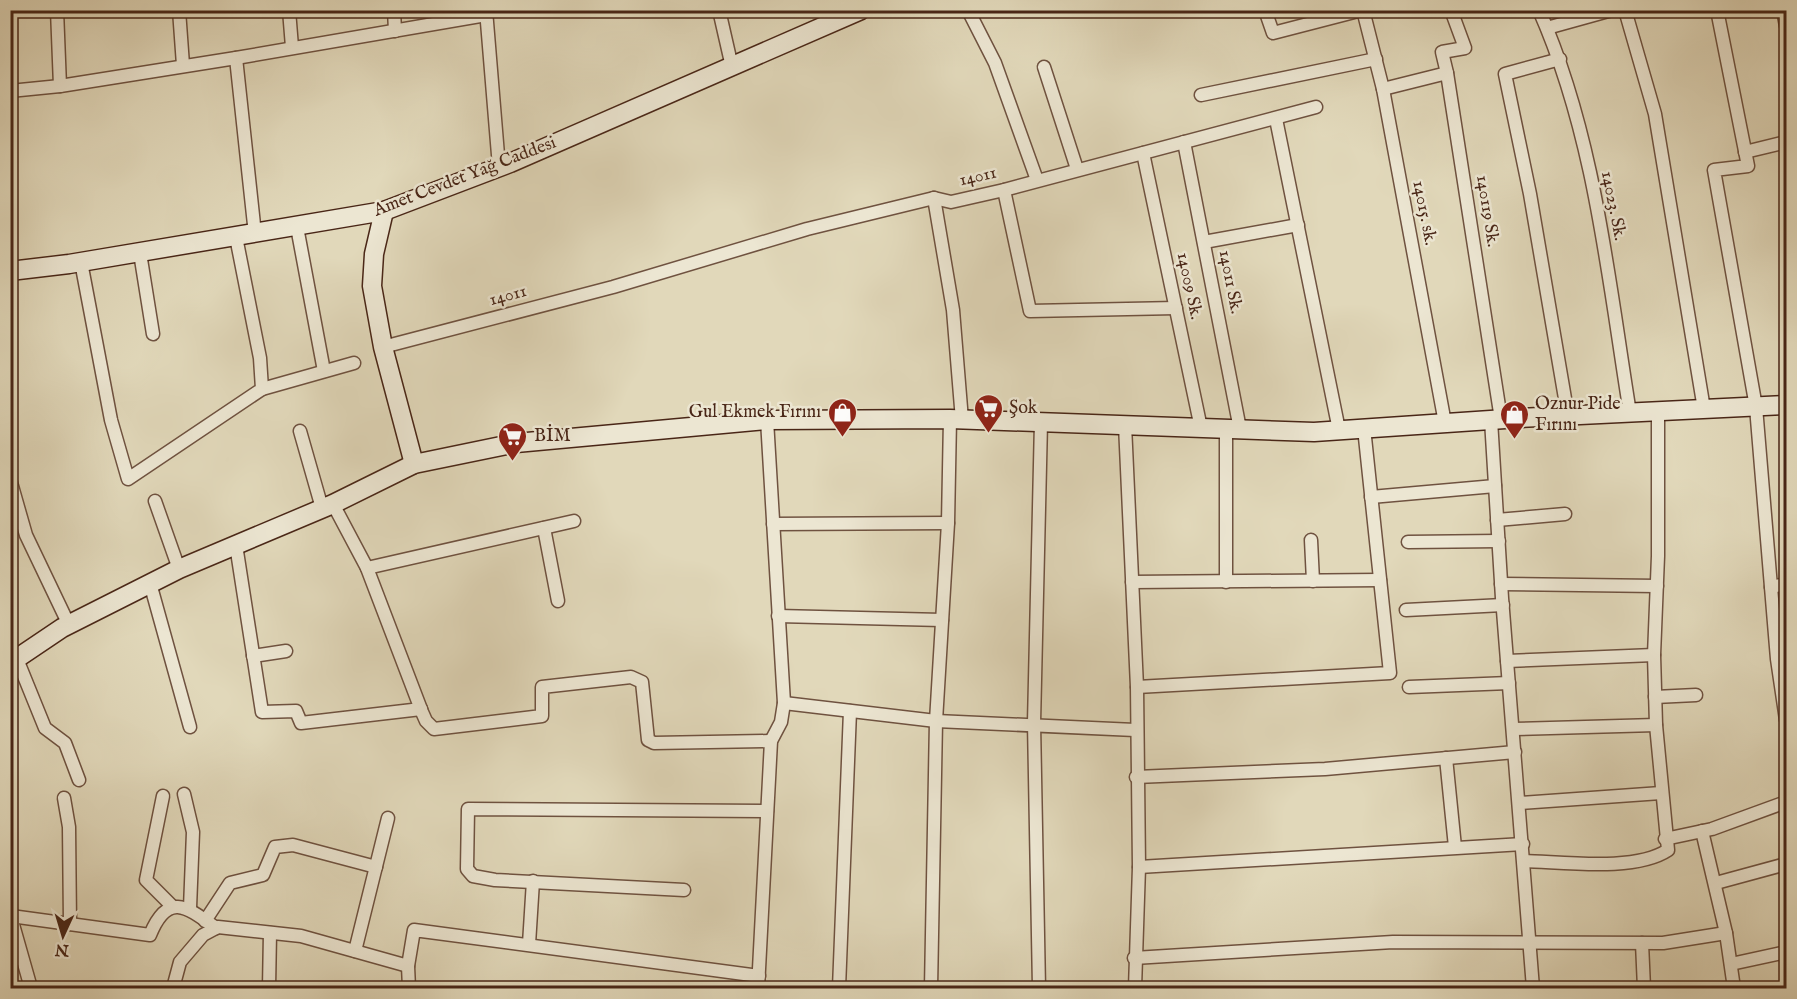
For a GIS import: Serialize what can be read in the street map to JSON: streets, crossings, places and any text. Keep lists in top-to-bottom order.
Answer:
{
  "streets": {
    "main road": ["Amet Cevdet Yağ Caddesi"],
    "street": [
      "14011",
      "14023. Sk.",
      "140119 Sk.",
      "14015. sk.",
      "14011 Sk.",
      "14009 Sk."
    ]
  },
  "crossings": [
    ["14011", "14011 Sk."],
    ["14011", "14009 Sk."]
  ],
  "places": {
    "supermarket": ["Şok", "BİM"],
    "shop": ["Gul Ekmek Fırını", "Oznur Pide Fırını"]
  },
  "north": "bottom"
}
